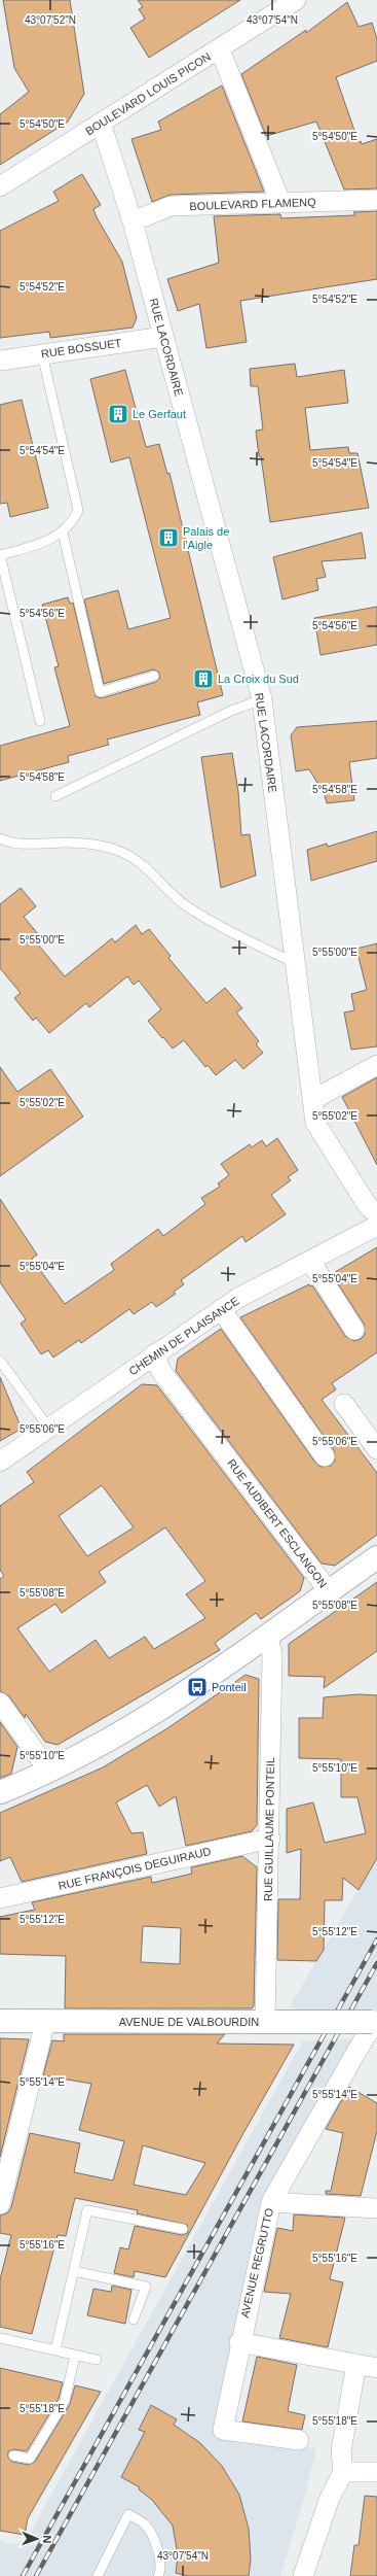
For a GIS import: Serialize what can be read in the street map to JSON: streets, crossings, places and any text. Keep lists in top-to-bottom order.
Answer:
{
  "streets": {
    "main road": ["AVENUE DE VALBOURDIN"],
    "street": [
      "BOULEVARD LOUIS PICON",
      "BOULEVARD FLAMENQ",
      "RUE LACORDAIRE",
      "RUE BOSSUET",
      "CHEMIN DE PLAISANCE",
      "RUE AUDIBERT ESCLANGON",
      "RUE GUILLAUME PONTEIL",
      "RUE FRANÇOIS DEGUIRAUD",
      "AVENUE REGRUTTO"
    ]
  },
  "crossings": [
    ["BOULEVARD LOUIS PICON", "RUE LACORDAIRE"],
    ["BOULEVARD FLAMENQ", "RUE LACORDAIRE"],
    ["RUE LACORDAIRE", "RUE BOSSUET"],
    ["CHEMIN DE PLAISANCE", "RUE AUDIBERT ESCLANGON"],
    ["RUE GUILLAUME PONTEIL", "RUE FRANÇOIS DEGUIRAUD"],
    ["RUE GUILLAUME PONTEIL", "AVENUE DE VALBOURDIN"],
    ["AVENUE DE VALBOURDIN", "AVENUE REGRUTTO"]
  ],
  "places": {
    "building": ["Le Gerfaut", "Palais de l'Aigle", "La Croix du Sud"],
    "bus stop": ["Ponteil"]
  },
  "north": "right",
  "coordinates": [
    "43°07'52\"N",
    "43°07'54\"N",
    "5°54'50\"E",
    "5°54'52\"E",
    "5°54'54\"E",
    "5°54'56\"E",
    "5°54'58\"E",
    "5°55'00\"E",
    "5°55'02\"E",
    "5°55'04\"E",
    "5°55'06\"E",
    "5°55'08\"E",
    "5°55'10\"E",
    "5°55'12\"E",
    "5°55'14\"E",
    "5°55'16\"E",
    "5°55'18\"E"
  ]
}
